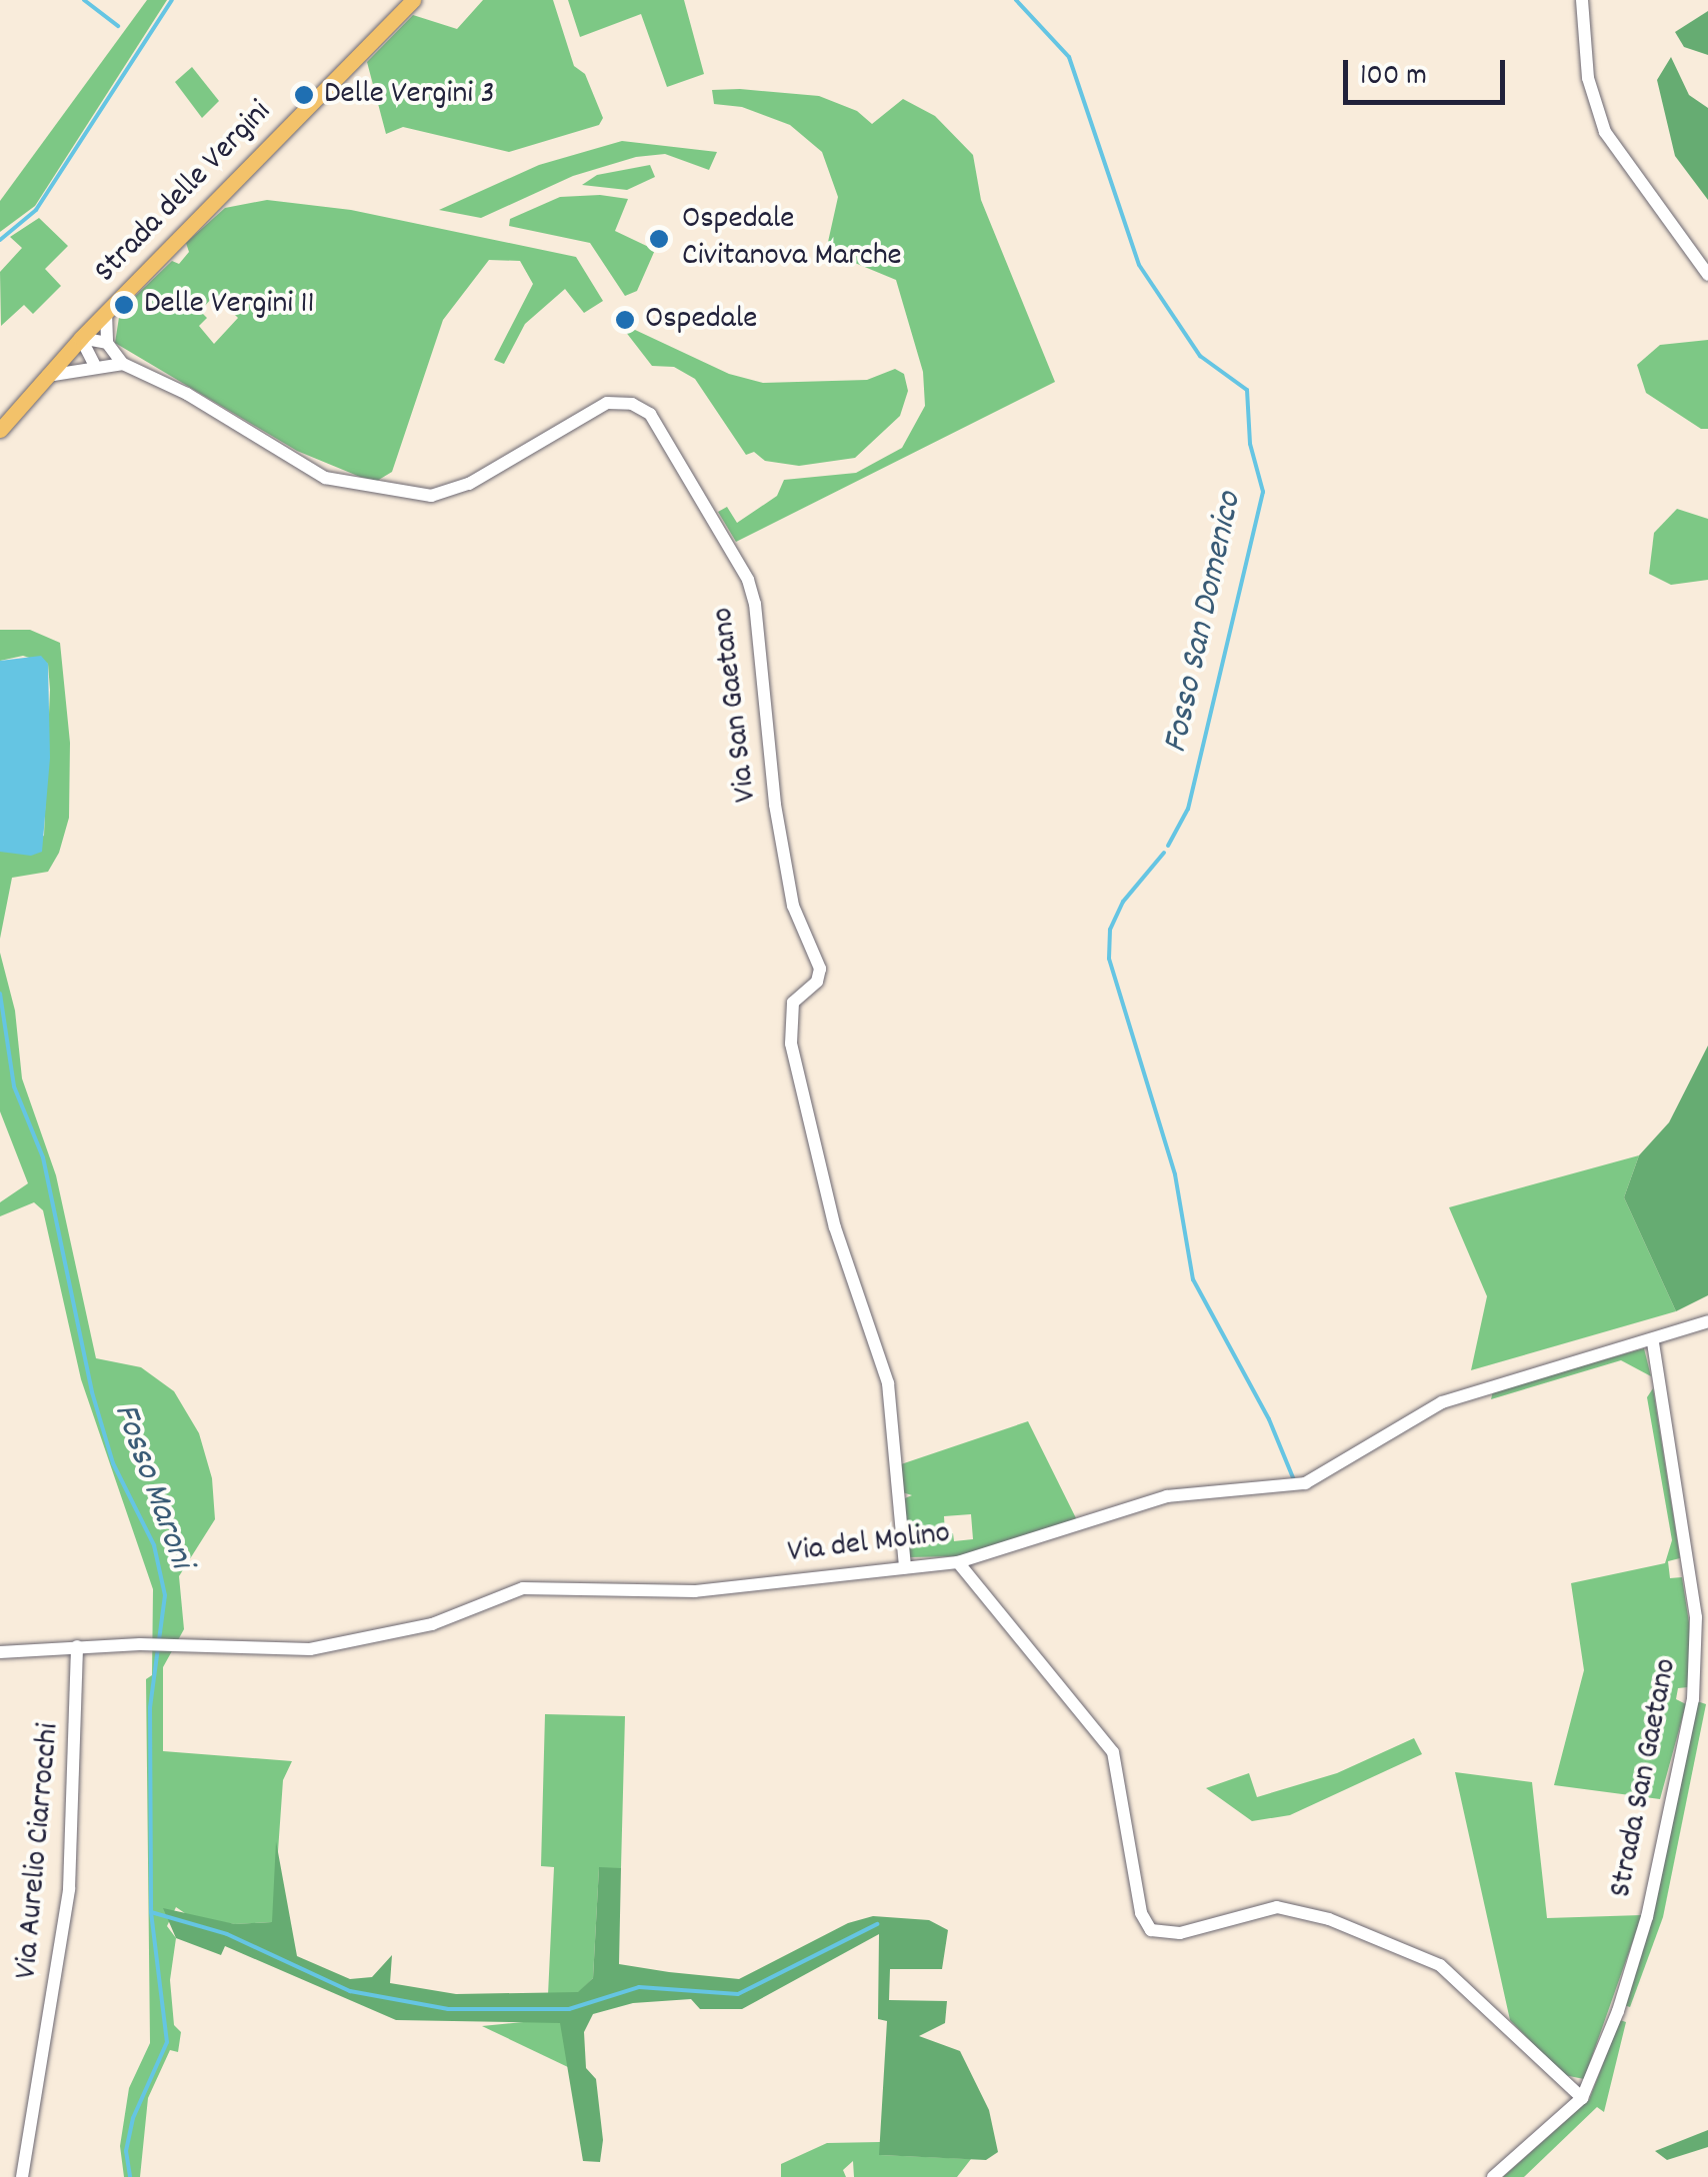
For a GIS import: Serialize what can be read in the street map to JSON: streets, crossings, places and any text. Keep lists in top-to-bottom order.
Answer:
{
  "streets": {
    "main road": ["Strada delle Vergini"],
    "street": [
      "Via San Gaetano",
      "Via del Molino",
      "Strada San Gaetano",
      "Via Aurelio Ciarrocchi"
    ]
  },
  "crossings": [
    ["Strada delle Vergini", "Via San Gaetano"],
    ["Via San Gaetano", "Via del Molino"],
    ["Via del Molino", "Strada San Gaetano"],
    ["Via del Molino", "Via Aurelio Ciarrocchi"]
  ],
  "water": ["Fosso San Domenico", "Fosso Maroni"],
  "places": [
    "Delle Vergini 3",
    "Ospedale Civitanova Marche",
    "Delle Vergini 11",
    "Ospedale"
  ],
  "scale_bar": "100 m"
}
